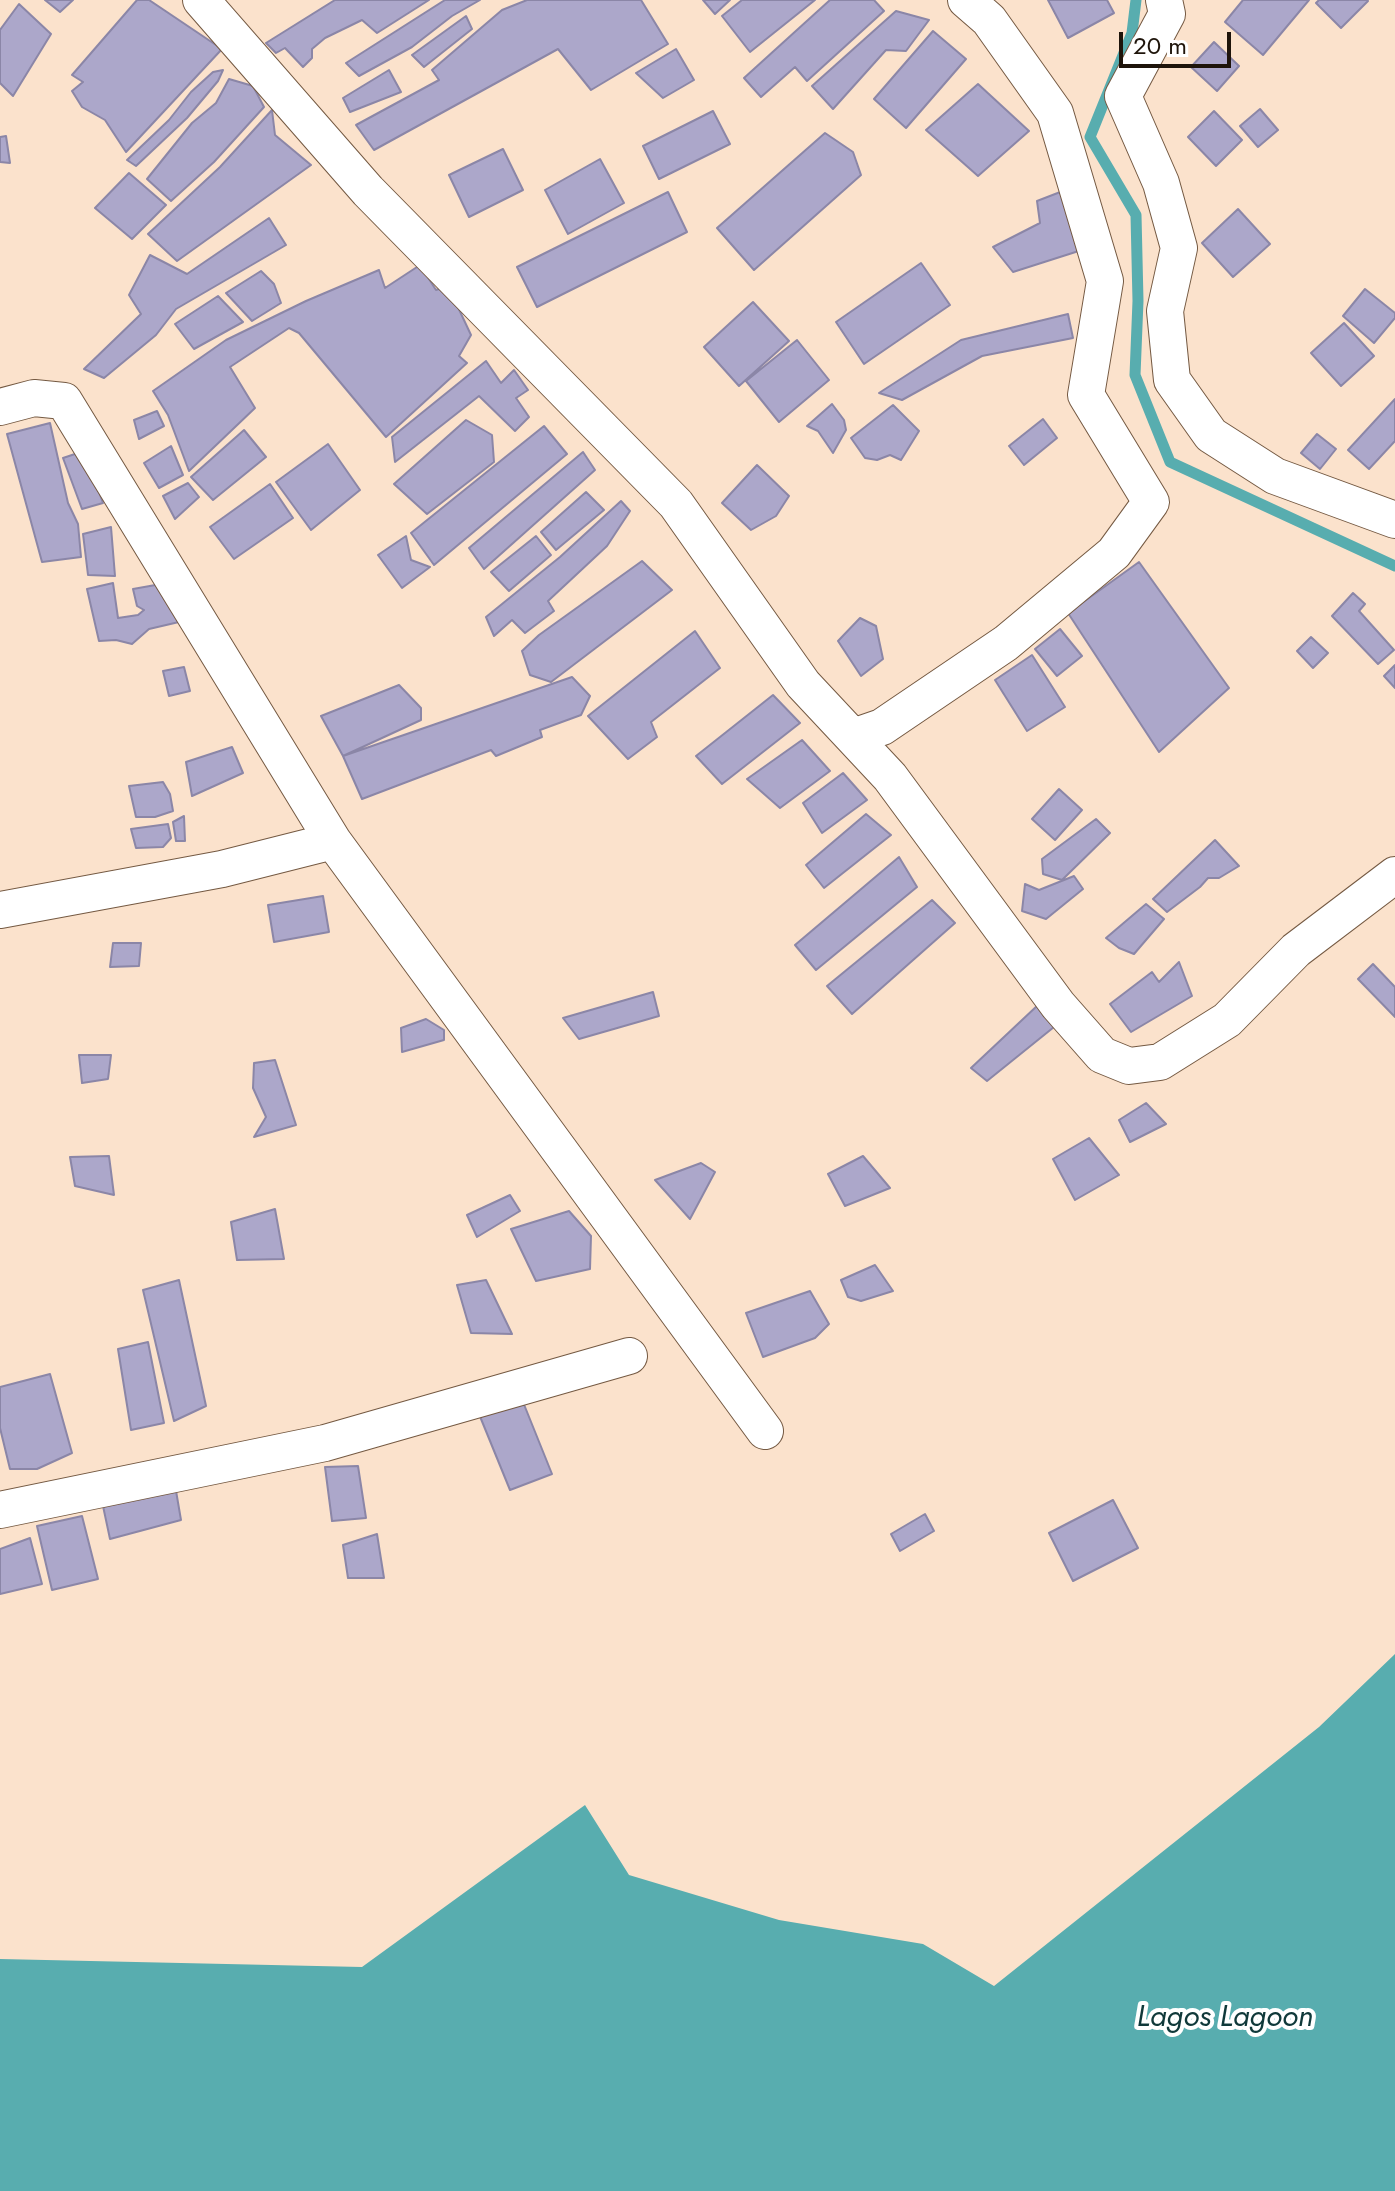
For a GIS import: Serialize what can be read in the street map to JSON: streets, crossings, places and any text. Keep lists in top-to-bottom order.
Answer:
{
  "water": ["Lagos Lagoon"],
  "scale_bar": "20 m"
}
